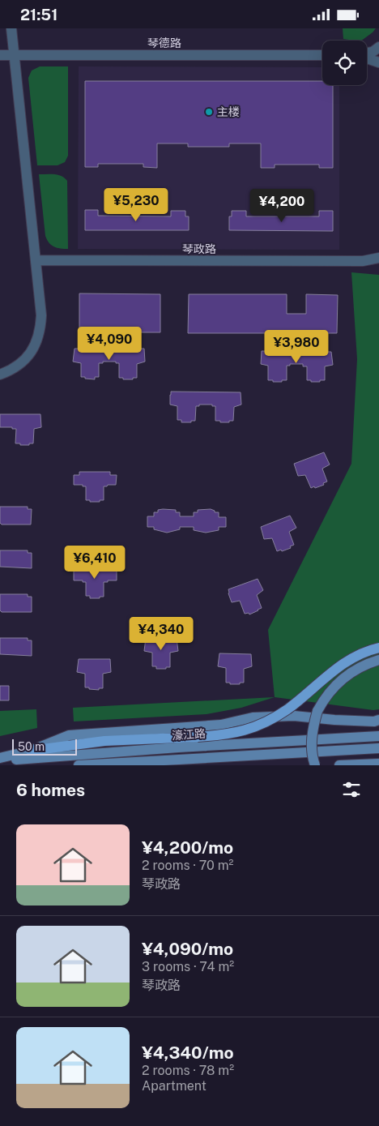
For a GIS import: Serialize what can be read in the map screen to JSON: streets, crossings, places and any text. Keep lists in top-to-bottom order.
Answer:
{
  "streets": {
    "main road": ["濠江路"],
    "street": ["琴德路", "琴政路"]
  },
  "places": ["主楼"],
  "scale_bar": "50 m",
  "page": {
    "status": "21:51",
    "price": [
      "¥5,230",
      "¥4,200",
      "¥4,090",
      "¥3,980",
      "¥6,410",
      "¥4,340"
    ],
    "scale": "50 m",
    "heading": "6 homes",
    "list": [
      {
        "name": "¥4,200/mo",
        "note": "2 rooms · 70 m² · 琴政路"
      },
      {
        "name": "¥4,090/mo",
        "note": "3 rooms · 74 m² · 琴政路"
      },
      {
        "name": "¥4,340/mo",
        "note": "2 rooms · 78 m² · Apartment"
      }
    ]
  }
}
